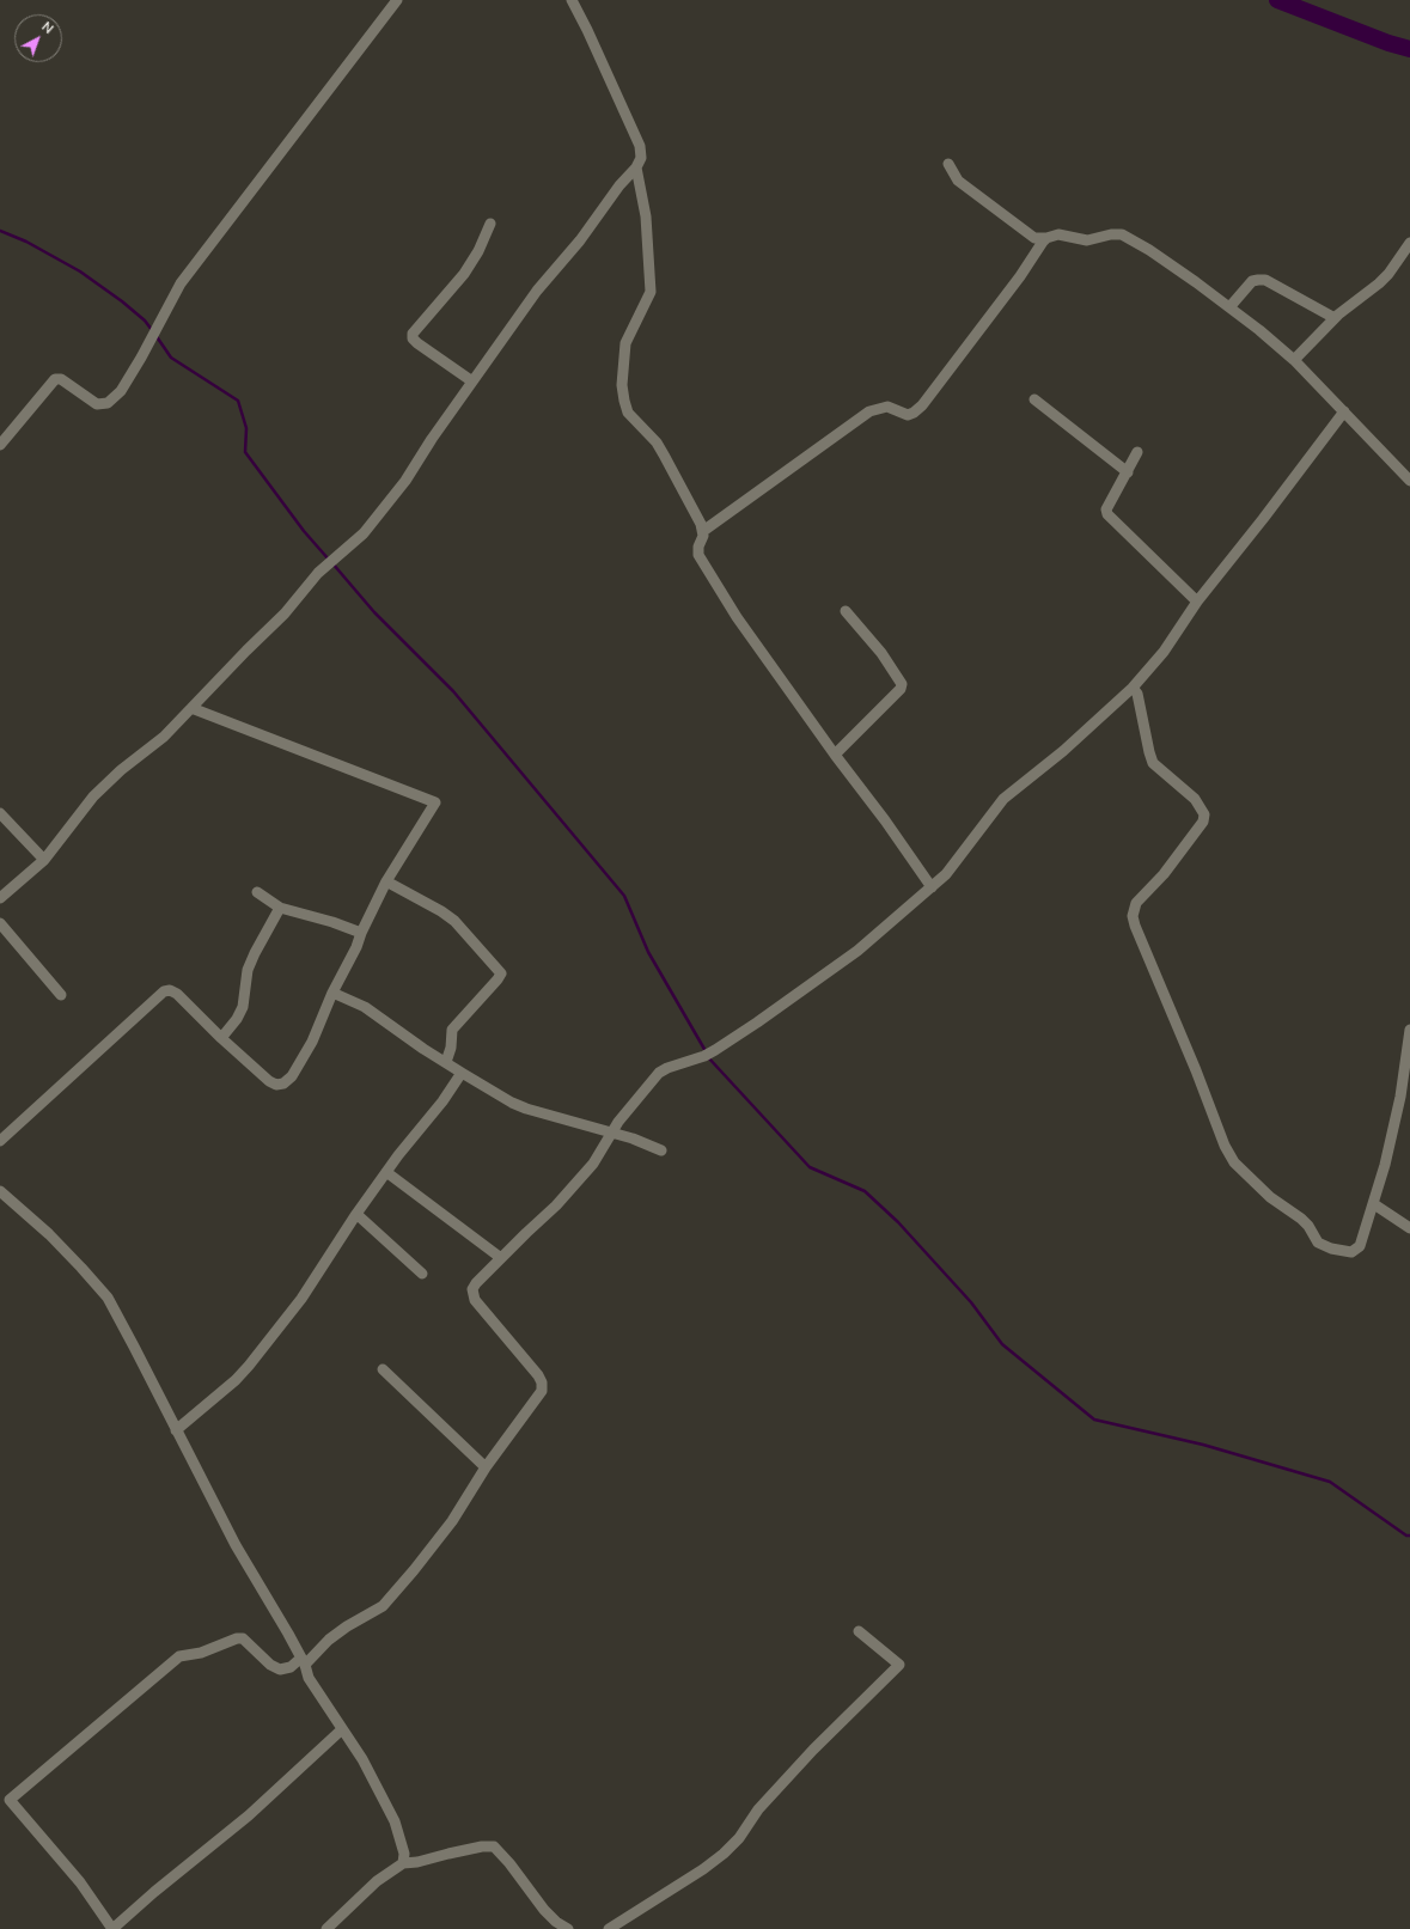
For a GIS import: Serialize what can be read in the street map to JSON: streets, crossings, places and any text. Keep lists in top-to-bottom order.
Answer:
{
  "north": "top right"
}
